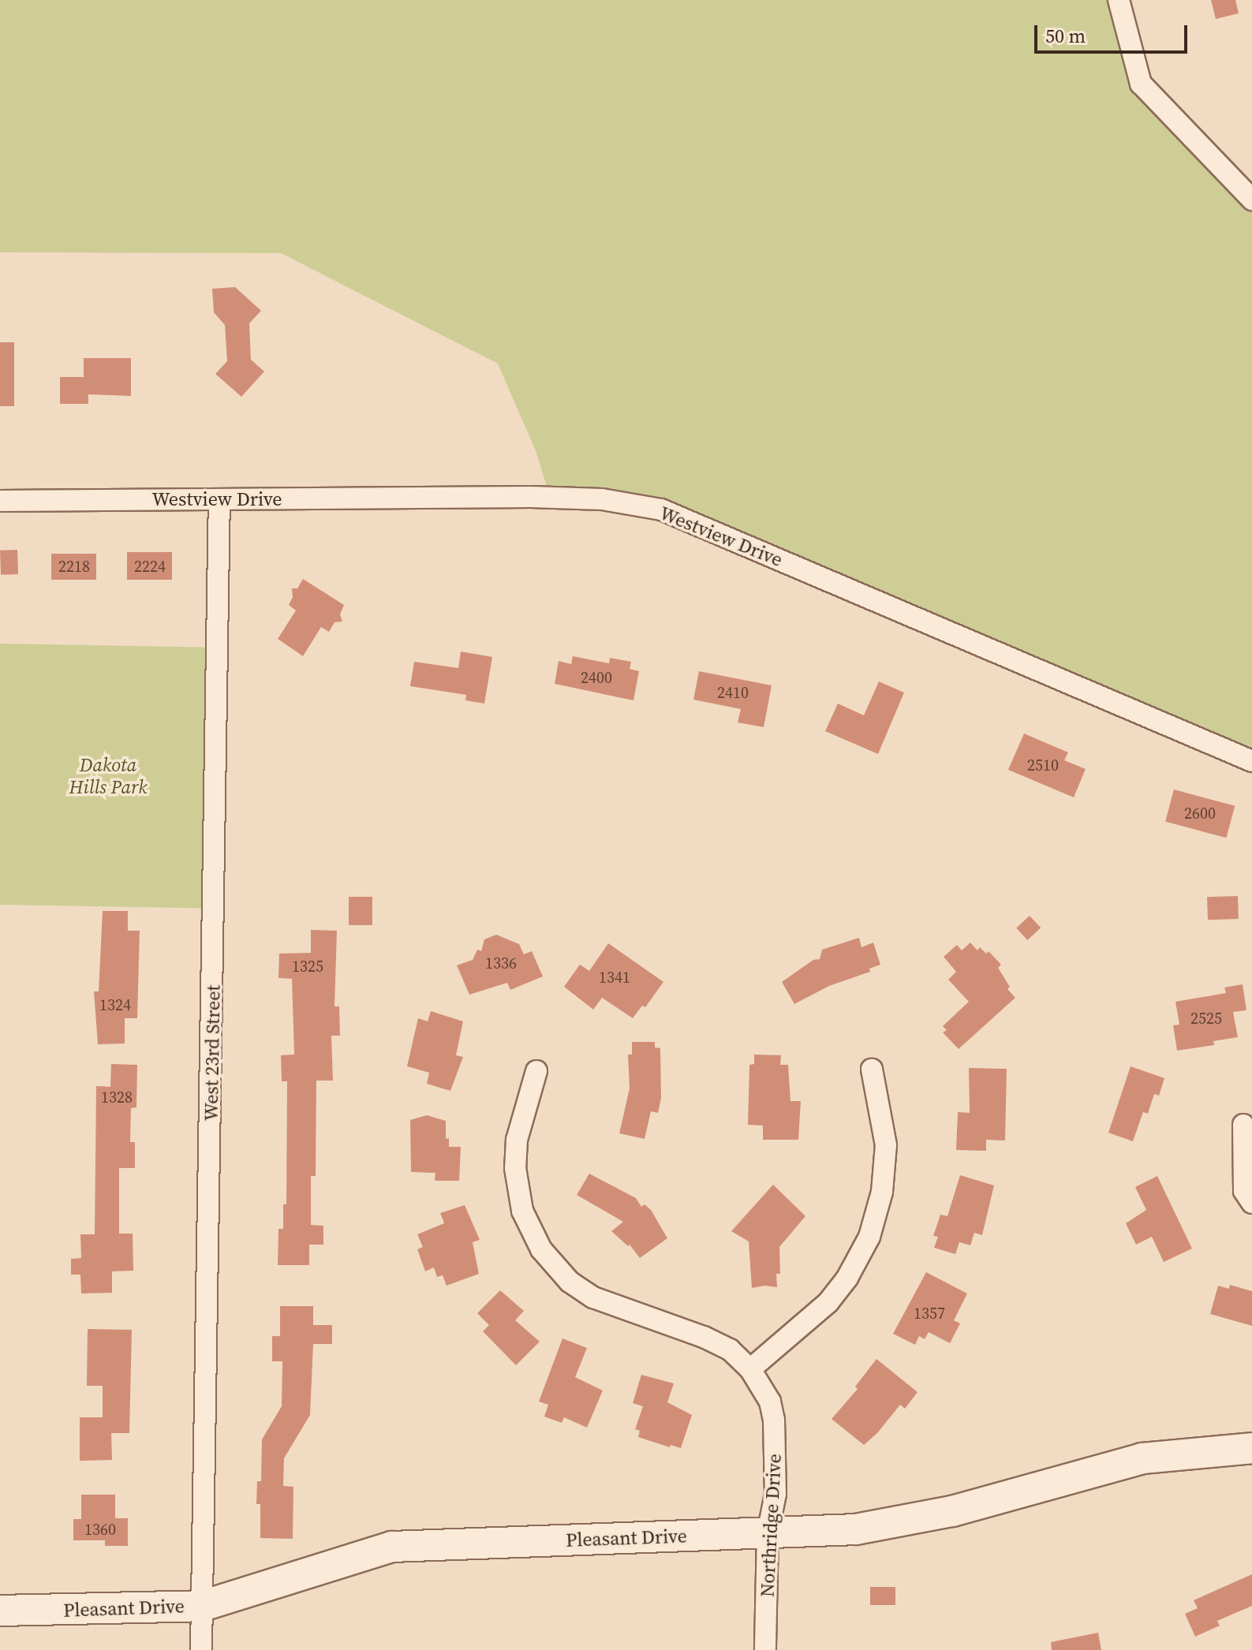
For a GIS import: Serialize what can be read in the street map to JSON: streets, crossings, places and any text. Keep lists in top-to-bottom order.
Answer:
{
  "streets": {
    "street": [
      "Westview Drive",
      "West 23rd Street",
      "Northridge Drive",
      "Pleasant Drive"
    ]
  },
  "crossings": [
    ["Westview Drive", "West 23rd Street"],
    ["West 23rd Street", "Pleasant Drive"],
    ["Northridge Drive", "Pleasant Drive"]
  ],
  "parks": ["Dakota Hills Park"],
  "house_numbers": [
    "2218",
    "2224",
    "2400",
    "2410",
    "2510",
    "2600",
    "1336",
    "1325",
    "1341",
    "1324",
    "2525",
    "1328",
    "1357",
    "1360"
  ],
  "scale_bar": "50 m"
}
